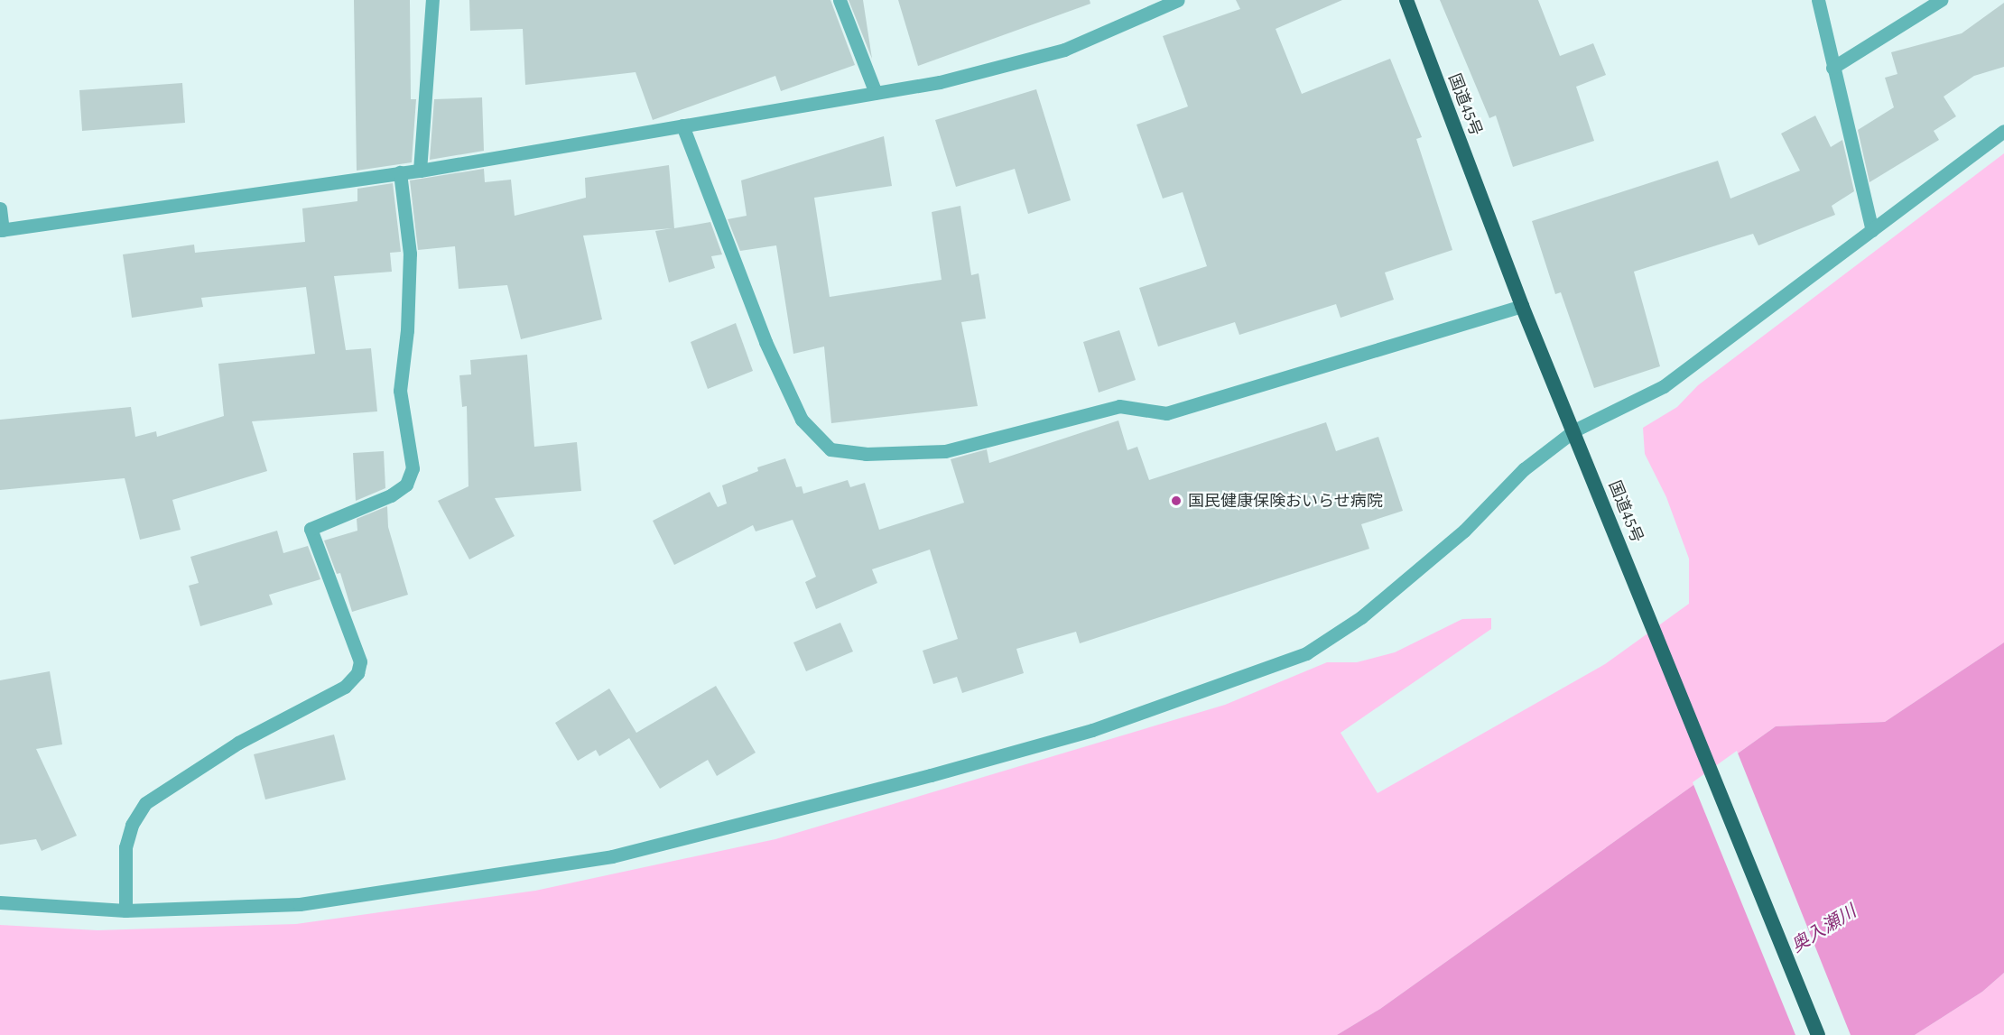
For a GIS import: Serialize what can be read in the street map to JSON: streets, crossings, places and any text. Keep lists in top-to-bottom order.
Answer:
{
  "streets": {
    "highway": ["国道45号"]
  },
  "water": ["奥入瀬川"],
  "places": ["国民健康保険おいらせ病院"]
}
